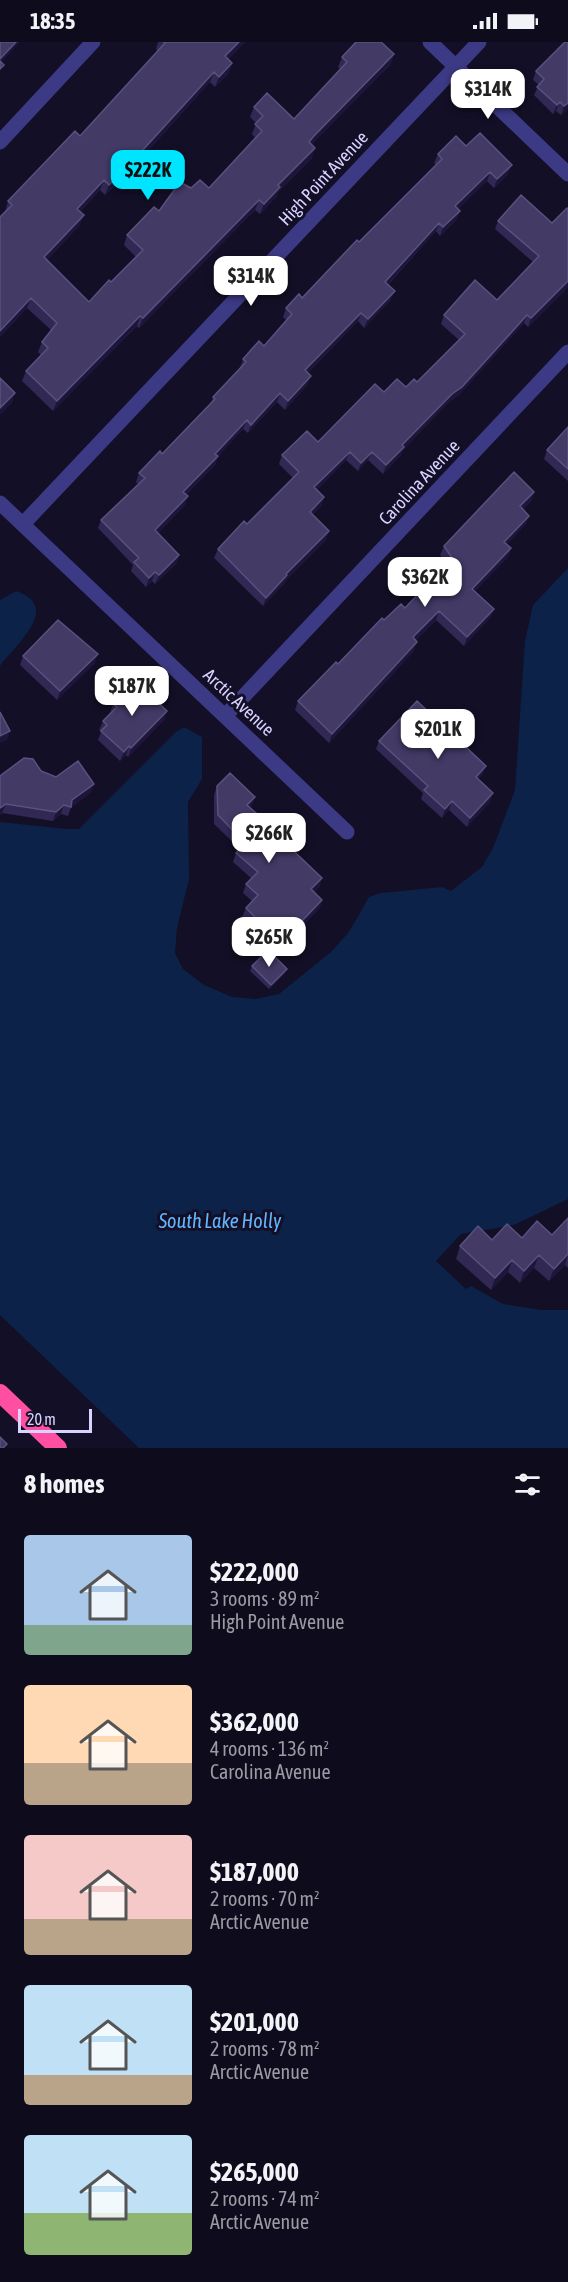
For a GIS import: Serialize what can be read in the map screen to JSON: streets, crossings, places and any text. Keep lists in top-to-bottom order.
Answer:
{
  "streets": {
    "street": ["High Point Avenue", "Carolina Avenue", "Arctic Avenue"]
  },
  "crossings": [
    ["High Point Avenue", "Arctic Avenue"],
    ["Carolina Avenue", "Arctic Avenue"]
  ],
  "water": ["South Lake Holly"],
  "scale_bar": "20 m",
  "page": {
    "status": "18:35",
    "price": [
      "$314K",
      "$222K",
      "$314K",
      "$362K",
      "$187K",
      "$201K",
      "$266K",
      "$265K"
    ],
    "scale": "20 m",
    "heading": "8 homes",
    "list": [
      {
        "name": "$222,000",
        "note": "3 rooms · 89 m² · High Point Avenue"
      },
      {
        "name": "$362,000",
        "note": "4 rooms · 136 m² · Carolina Avenue"
      },
      {
        "name": "$187,000",
        "note": "2 rooms · 70 m² · Arctic Avenue"
      },
      {
        "name": "$201,000",
        "note": "2 rooms · 78 m² · Arctic Avenue"
      },
      {
        "name": "$265,000",
        "note": "2 rooms · 74 m² · Arctic Avenue"
      }
    ]
  }
}
